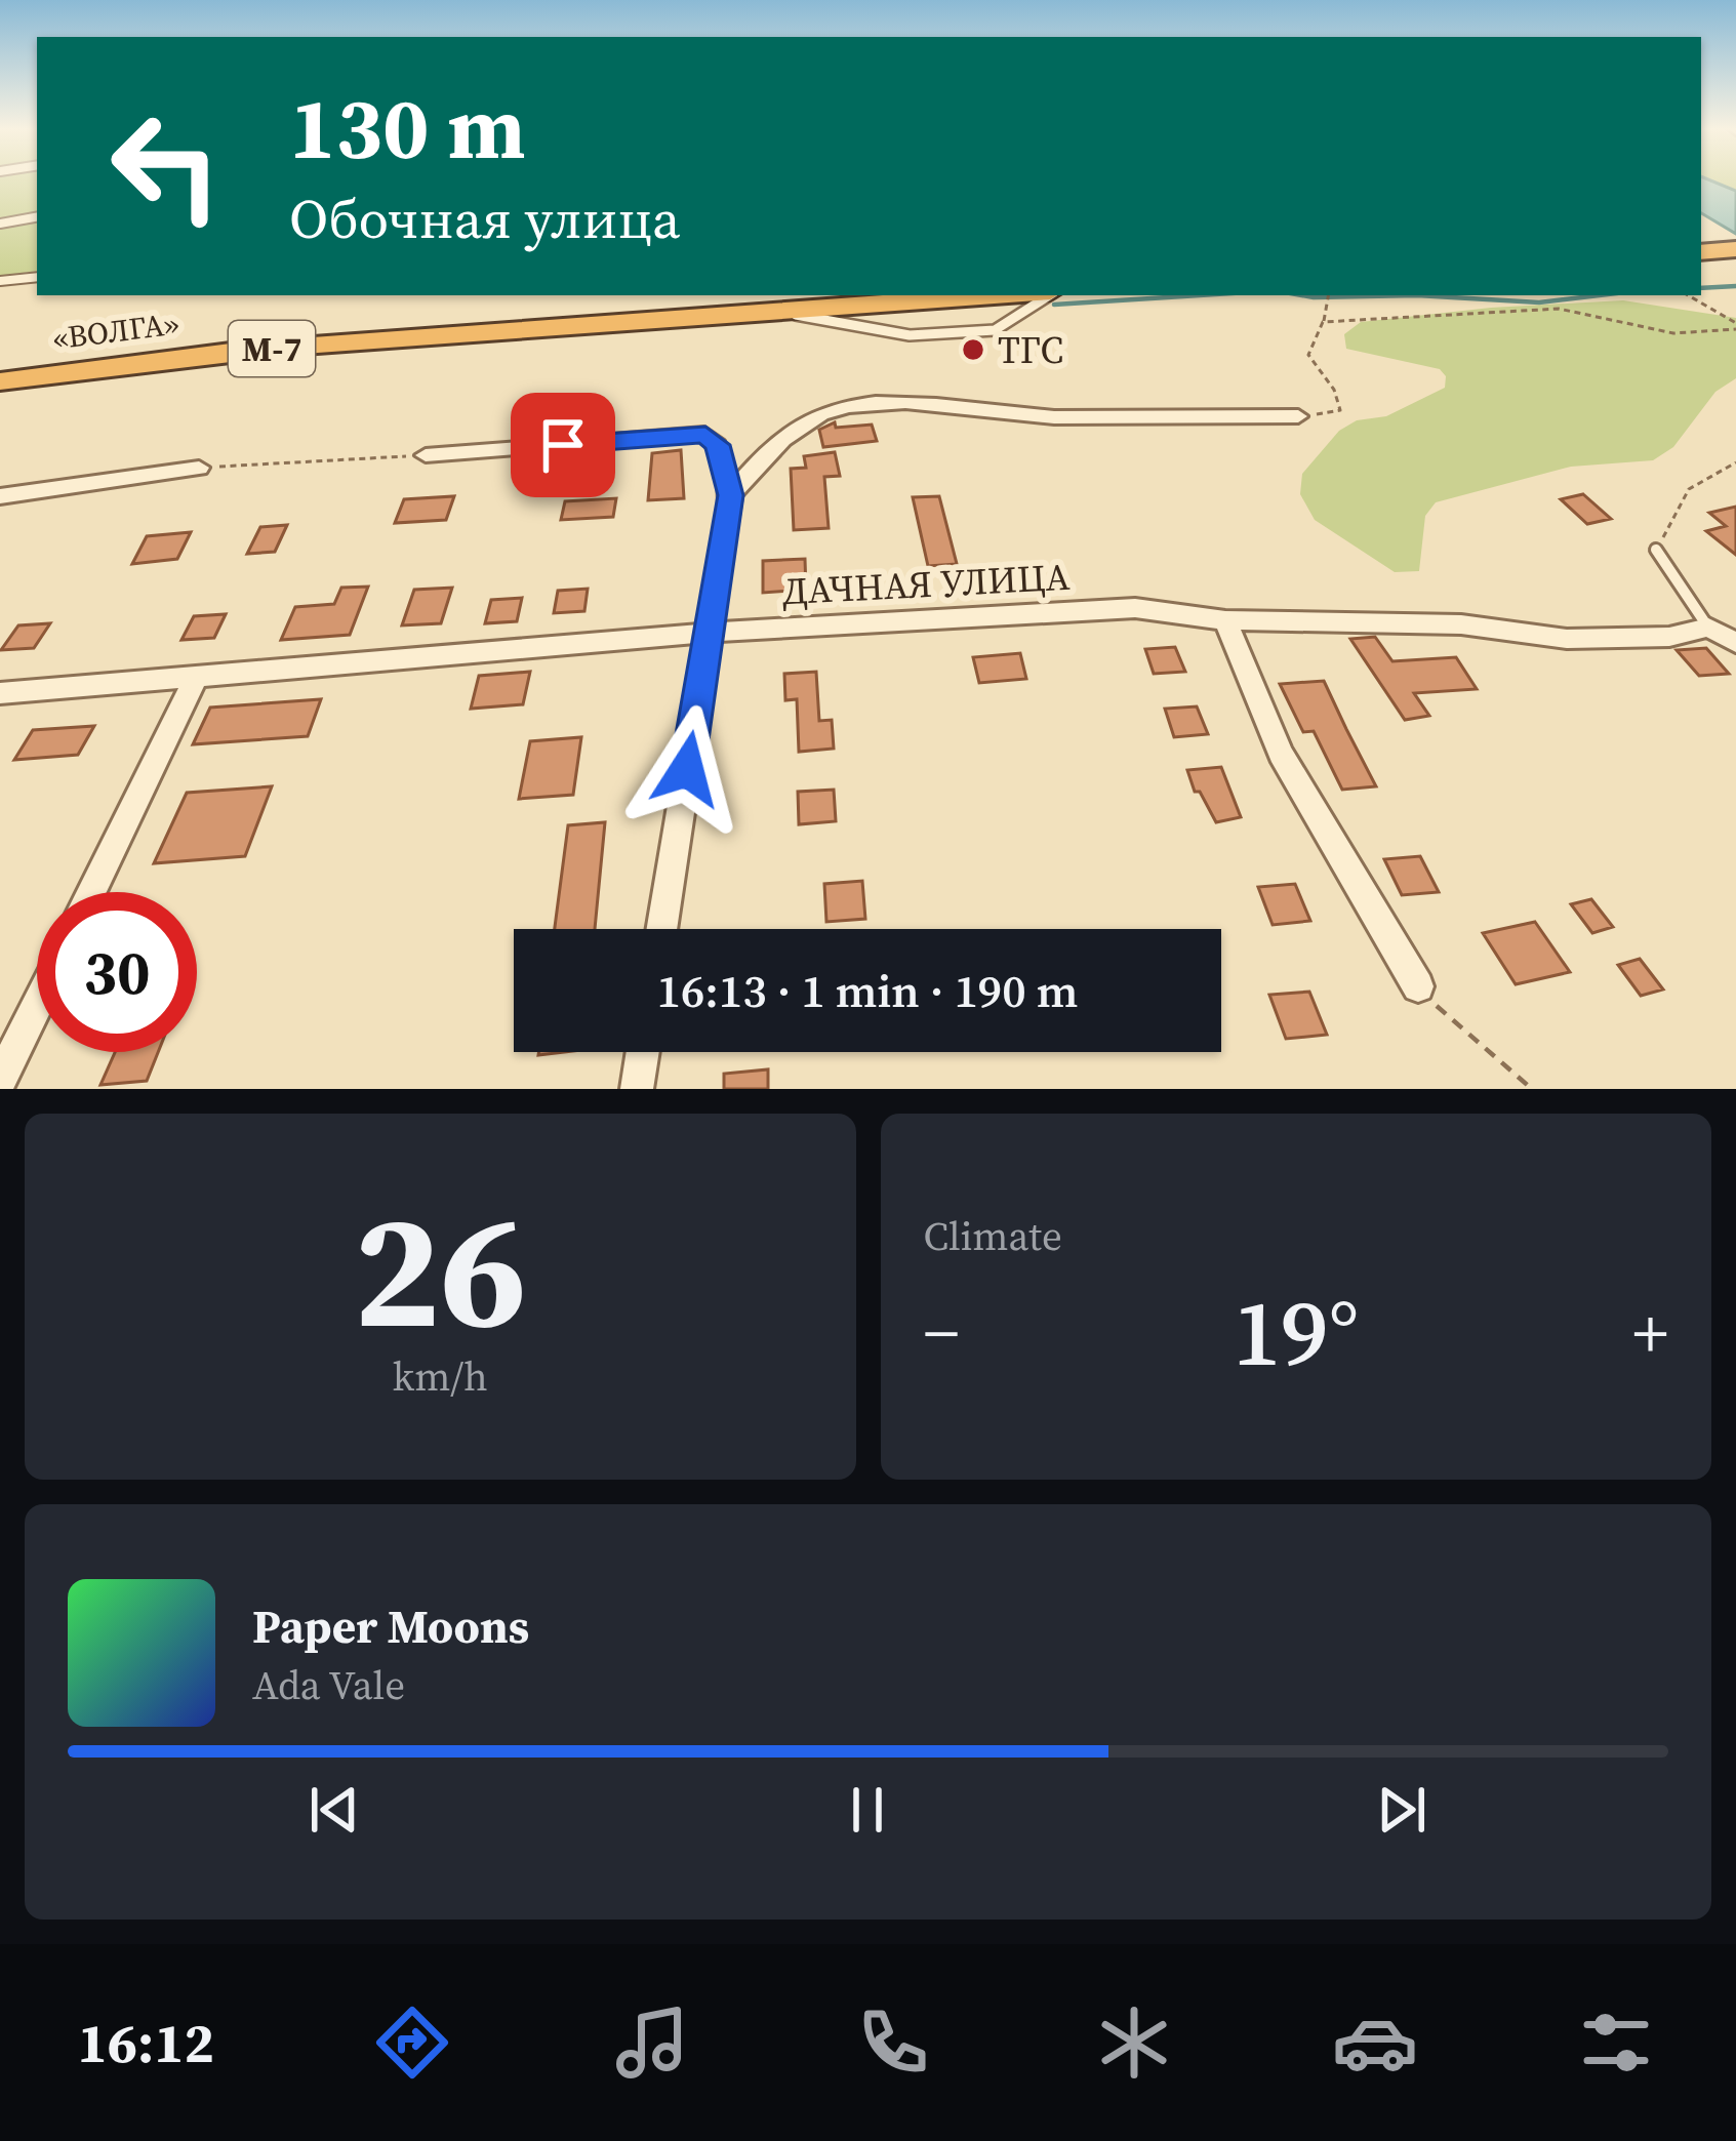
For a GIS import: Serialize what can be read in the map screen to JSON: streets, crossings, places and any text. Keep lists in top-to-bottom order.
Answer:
{
  "streets": {
    "highway": ["«ВОЛГА»", "М-7"],
    "street": ["ДАЧНАЯ УЛИЦА"]
  },
  "places": ["ТГС"],
  "page": {
    "turn": ["130 m", "Обочная улица"],
    "limit": "30",
    "trip": "16:13 · 1 min · 190 m",
    "tile": [
      ["26", "km/h"],
      "Climate"
    ],
    "heat": ["−", "19°", "+"],
    "song": ["Paper Moons", "Ada Vale"],
    "tabs": "16:12"
  }
}
